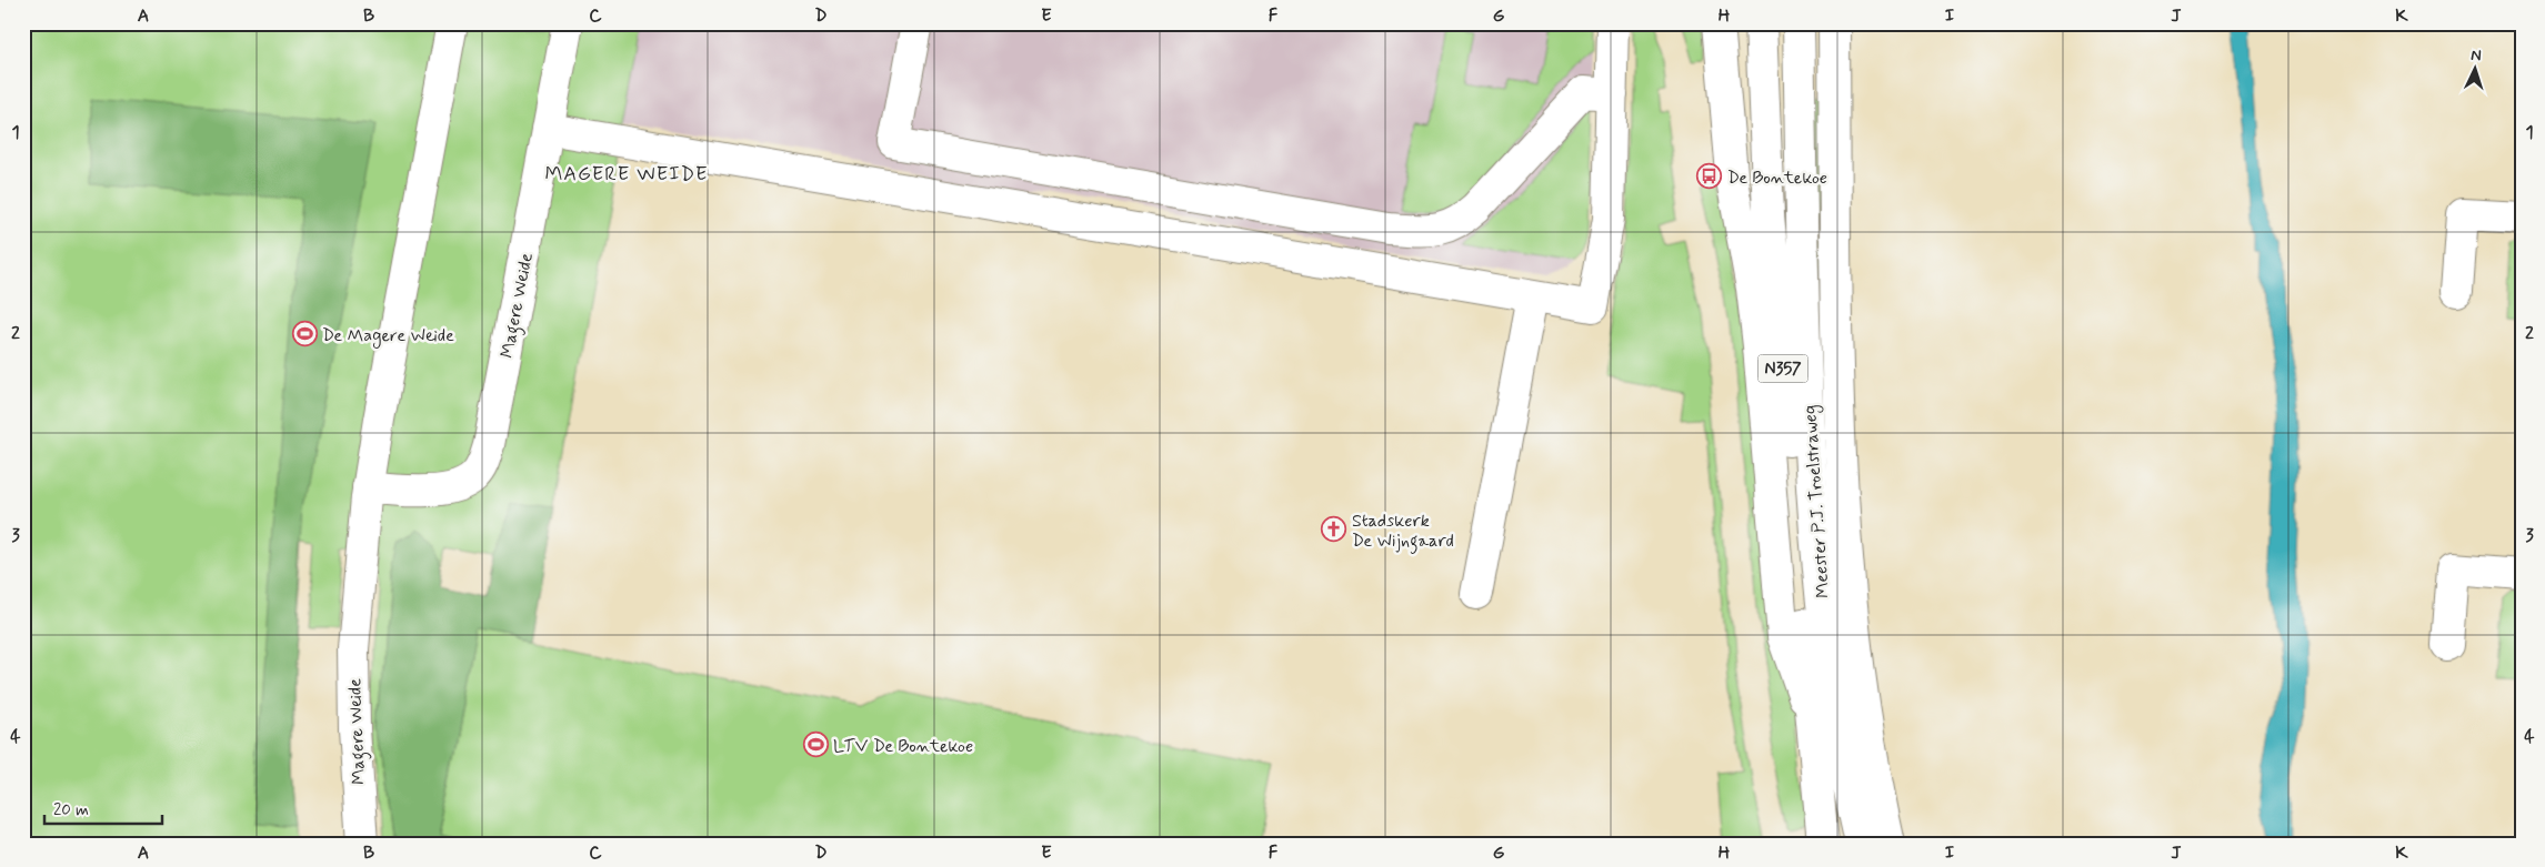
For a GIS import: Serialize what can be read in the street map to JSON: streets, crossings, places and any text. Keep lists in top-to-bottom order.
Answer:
{
  "streets": {
    "street": ["Magere Weide", "N357", "Meester P.J. Troelstraweg"]
  },
  "districts": ["MAGERE WEIDE"],
  "places": {
    "bus stop": ["De Bontekoe"],
    "sports": ["De Magere Weide", "LTV De Bontekoe"],
    "church": ["Stadskerk De Wijngaard"]
  },
  "scale_bar": "20 m",
  "north": "top",
  "grid": {
    "columns": [
      "A",
      "B",
      "C",
      "D",
      "E",
      "F",
      "G",
      "H",
      "I",
      "J",
      "K"
    ],
    "rows": [
      "1",
      "2",
      "3",
      "4"
    ]
  }
}
